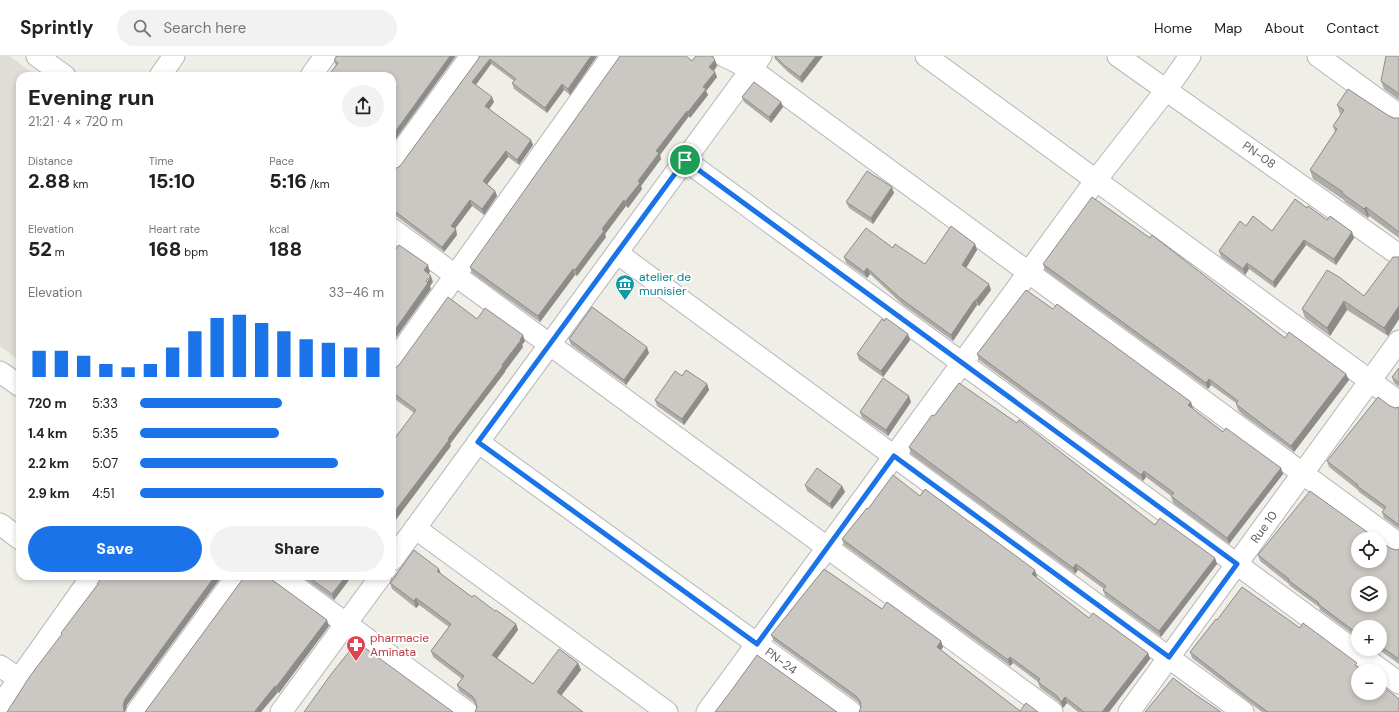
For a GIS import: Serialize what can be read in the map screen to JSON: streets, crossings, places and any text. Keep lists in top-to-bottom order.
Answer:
{
  "streets": {
    "street": ["PN-08", "Rue 10", "PN-24"]
  },
  "places": {
    "museum": ["atelier de munisier"],
    "pharmacy": ["pharmacie Aminata"]
  },
  "page": {
    "header": "Sprintly",
    "search": "Search here",
    "nav": [
      "Home",
      "Map",
      "About",
      "Contact"
    ],
    "heading": ["Evening run", "21:21 · 4 × 720 m"],
    "stats": [
      ["Distance", "2.88 km"],
      ["Time", "15:10"],
      ["Pace", "5:16 /km"],
      ["Elevation", "52 m"],
      ["Heart rate", "168 bpm"],
      ["kcal", "188"]
    ],
    "chart": ["Elevation", "33–46 m"],
    "list": [
      {
        "name": "720 m",
        "note": "5:33"
      },
      {
        "name": "1.4 km",
        "note": "5:35"
      },
      {
        "name": "2.2 km",
        "note": "5:07"
      },
      {
        "name": "2.9 km",
        "note": "4:51"
      }
    ],
    "buttons": ["Save", "Share"],
    "map_buttons": ["+", "−"]
  }
}
